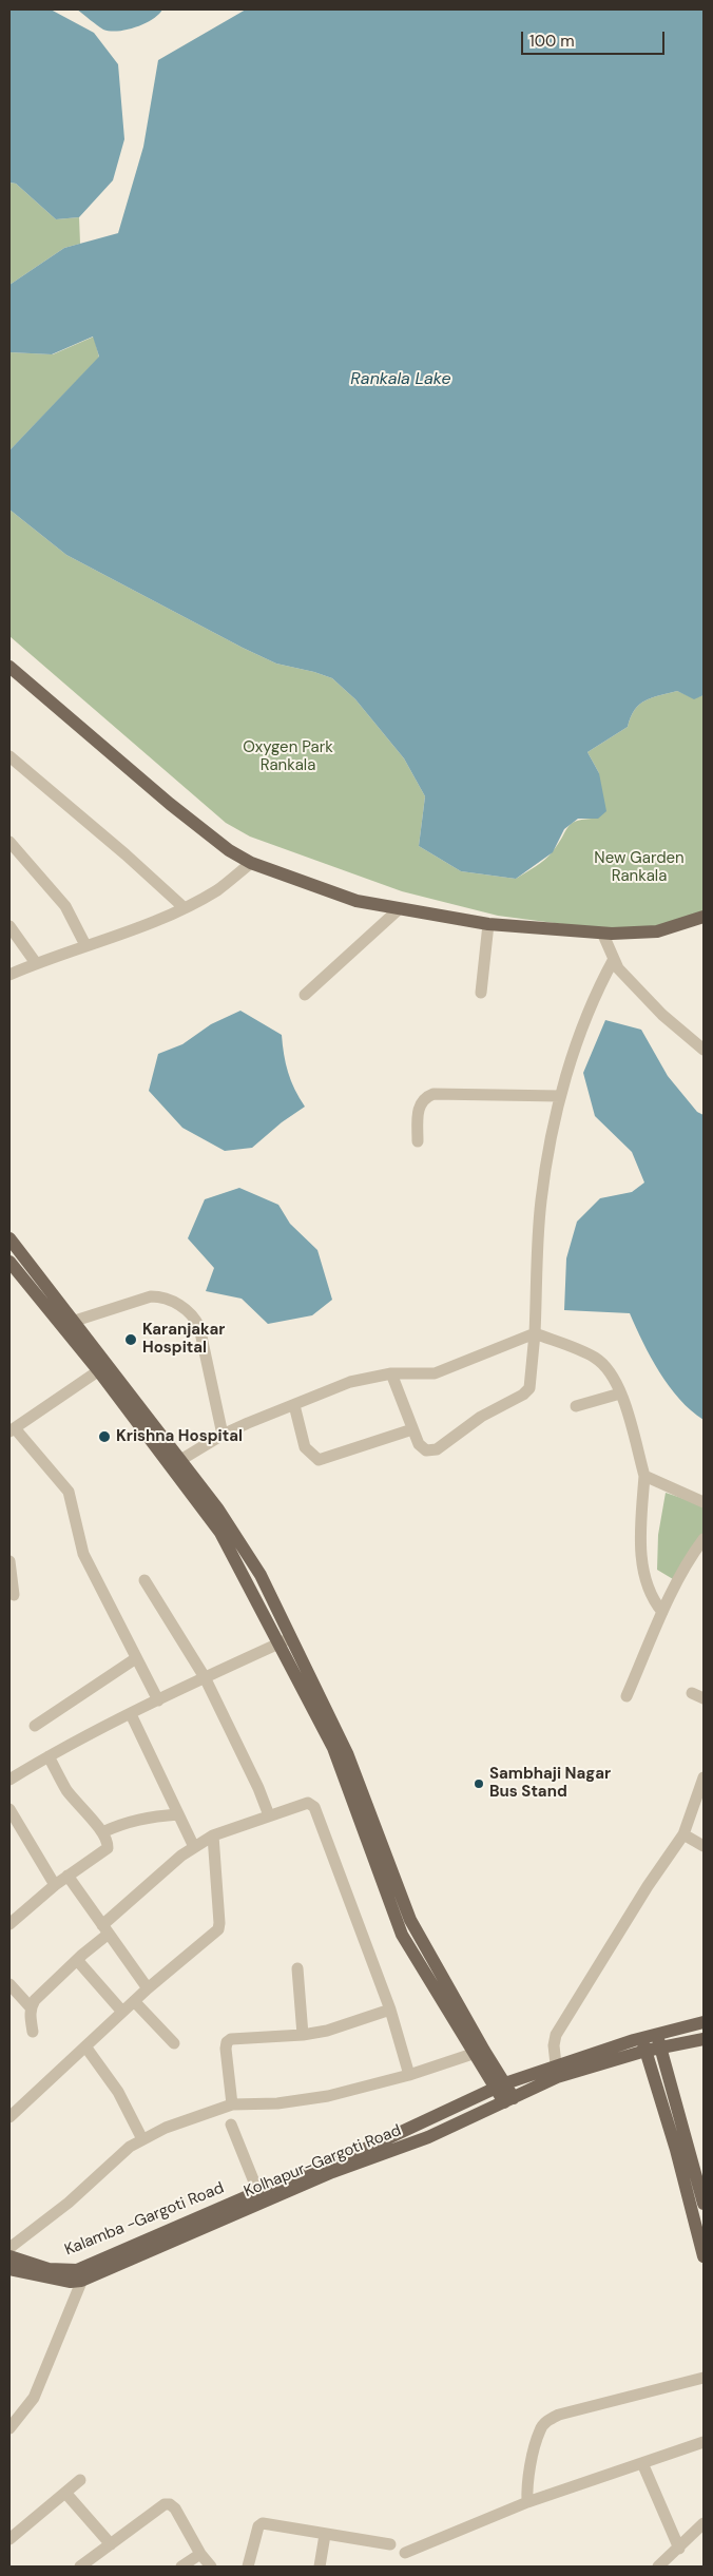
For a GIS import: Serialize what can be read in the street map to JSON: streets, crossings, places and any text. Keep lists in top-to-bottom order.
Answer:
{
  "streets": {
    "main road": ["Kolhapur-Gargoti Road", "Kalamba -Gargoti Road"]
  },
  "crossings": [
    ["Kolhapur-Gargoti Road", "Kalamba -Gargoti Road"]
  ],
  "water": ["Rankala Lake"],
  "parks": ["Oxygen Park Rankala", "New Garden Rankala"],
  "places": ["Karanjakar Hospital", "Krishna Hospital", "Sambhaji Nagar Bus Stand"],
  "scale_bar": "100 m"
}
